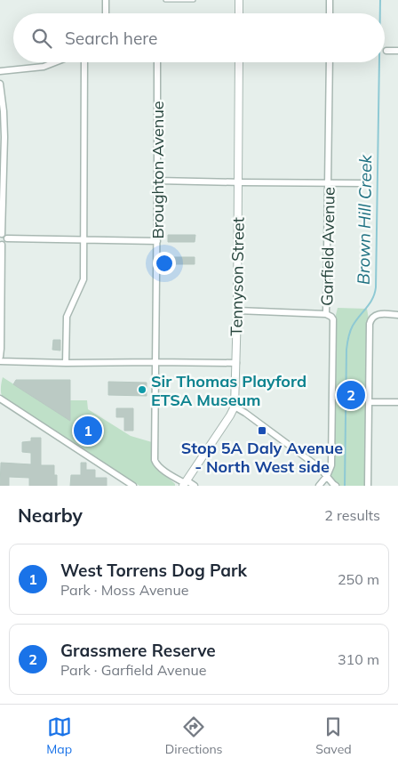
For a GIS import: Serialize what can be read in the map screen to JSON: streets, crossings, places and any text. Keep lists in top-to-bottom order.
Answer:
{
  "streets": {
    "street": ["Broughton Avenue", "Garfield Avenue", "Tennyson Street"]
  },
  "crossings": [
    ["Broughton Avenue", "Tennyson Street"]
  ],
  "water": ["Brown Hill Creek"],
  "places": {
    "other": ["Sir Thomas Playford ETSA Museum"],
    "transit": ["Stop 5A Daly Avenue - North West side"]
  },
  "page": {
    "search": "Search here",
    "pins": ["2", "1"],
    "heading": ["Nearby", "2 results"],
    "list": [
      {
        "mark": "1",
        "name": "West Torrens Dog Park",
        "note": "Park · Moss Avenue",
        "value": "250 m"
      },
      {
        "mark": "2",
        "name": "Grassmere Reserve",
        "note": "Park · Garfield Avenue",
        "value": "310 m"
      }
    ],
    "nav": ["Map", "Directions", "Saved"]
  }
}
